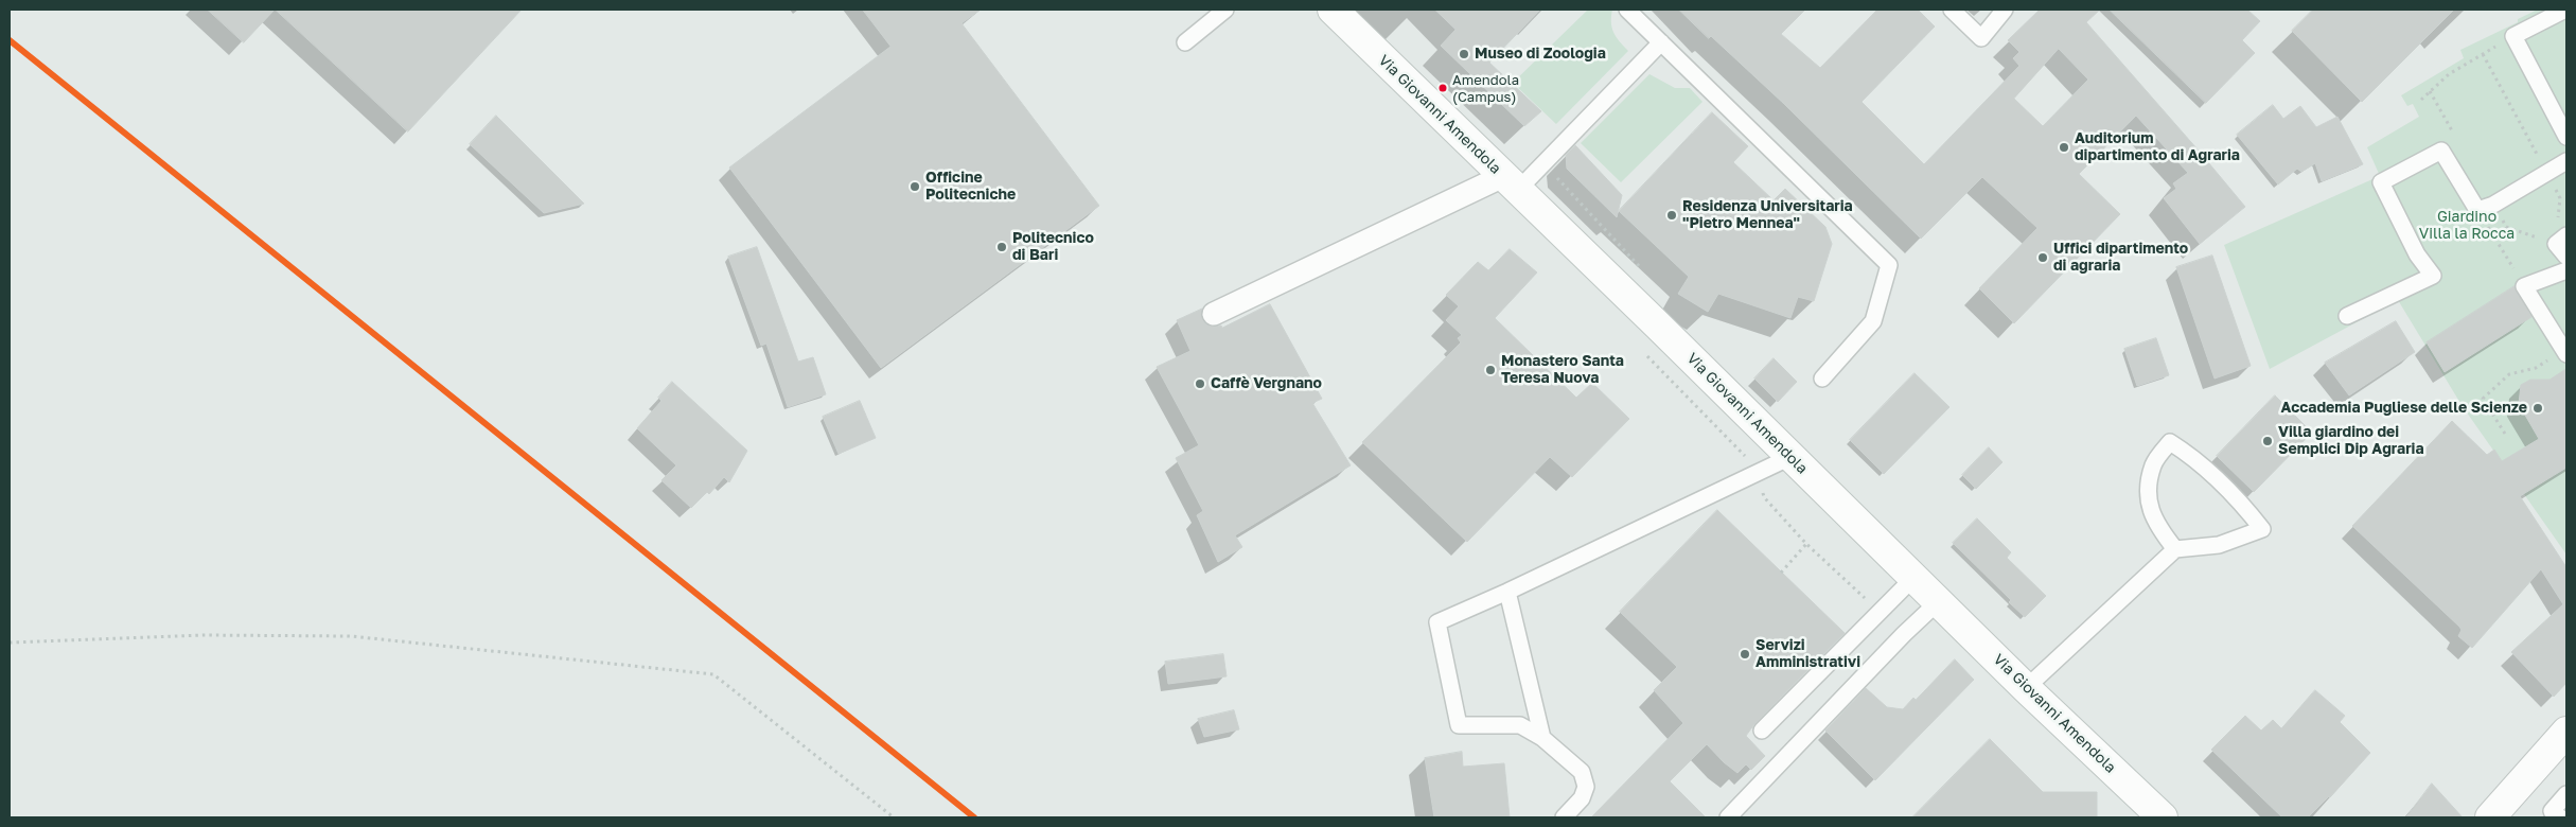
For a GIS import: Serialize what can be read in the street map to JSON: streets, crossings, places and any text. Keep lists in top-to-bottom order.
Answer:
{
  "streets": {
    "main road": ["Via Giovanni Amendola"]
  },
  "parks": ["Giardino Villa la Rocca"],
  "places": [
    "Museo di Zoologia",
    "Amendola (Campus)",
    "Auditorium dipartimento di Agraria",
    "Officine Politecniche",
    "Residenza Universitaria \"Pietro Mennea\"",
    "Politecnico di Bari",
    "Uffici dipartimento di agraria",
    "Monastero Santa Teresa Nuova",
    "Caffè Vergnano",
    "Accademia Pugliese delle Scienze",
    "Villa giardino dei Semplici Dip Agraria",
    "Servizi Amministrativi"
  ]
}
